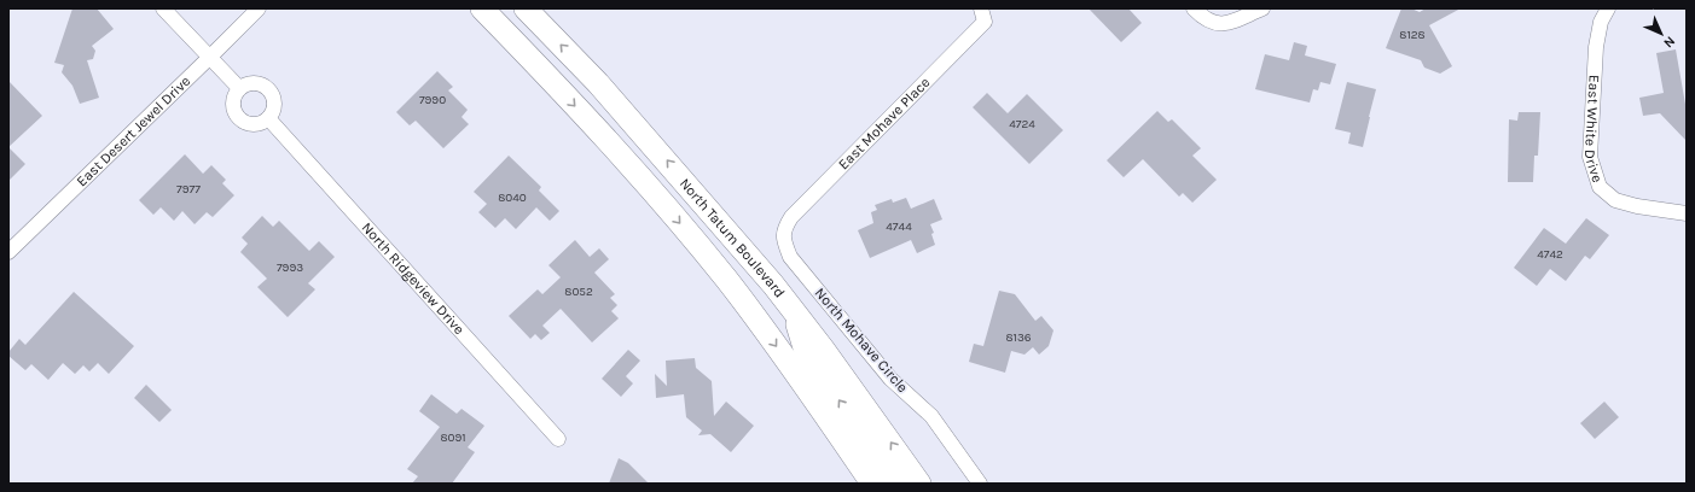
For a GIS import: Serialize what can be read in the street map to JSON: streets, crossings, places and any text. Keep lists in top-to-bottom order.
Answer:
{
  "streets": {
    "main road": ["North Tatum Boulevard"],
    "street": [
      "East Mohave Place",
      "East White Drive",
      "East Desert Jewel Drive",
      "North Ridgeview Drive",
      "North Mohave Circle"
    ]
  },
  "crossings": [
    ["East Mohave Place", "North Mohave Circle"]
  ],
  "house_numbers": [
    "8128",
    "7990",
    "4724",
    "7977",
    "8040",
    "4744",
    "4742",
    "7993",
    "8052",
    "8136",
    "8091"
  ],
  "north": "bottom right"
}
